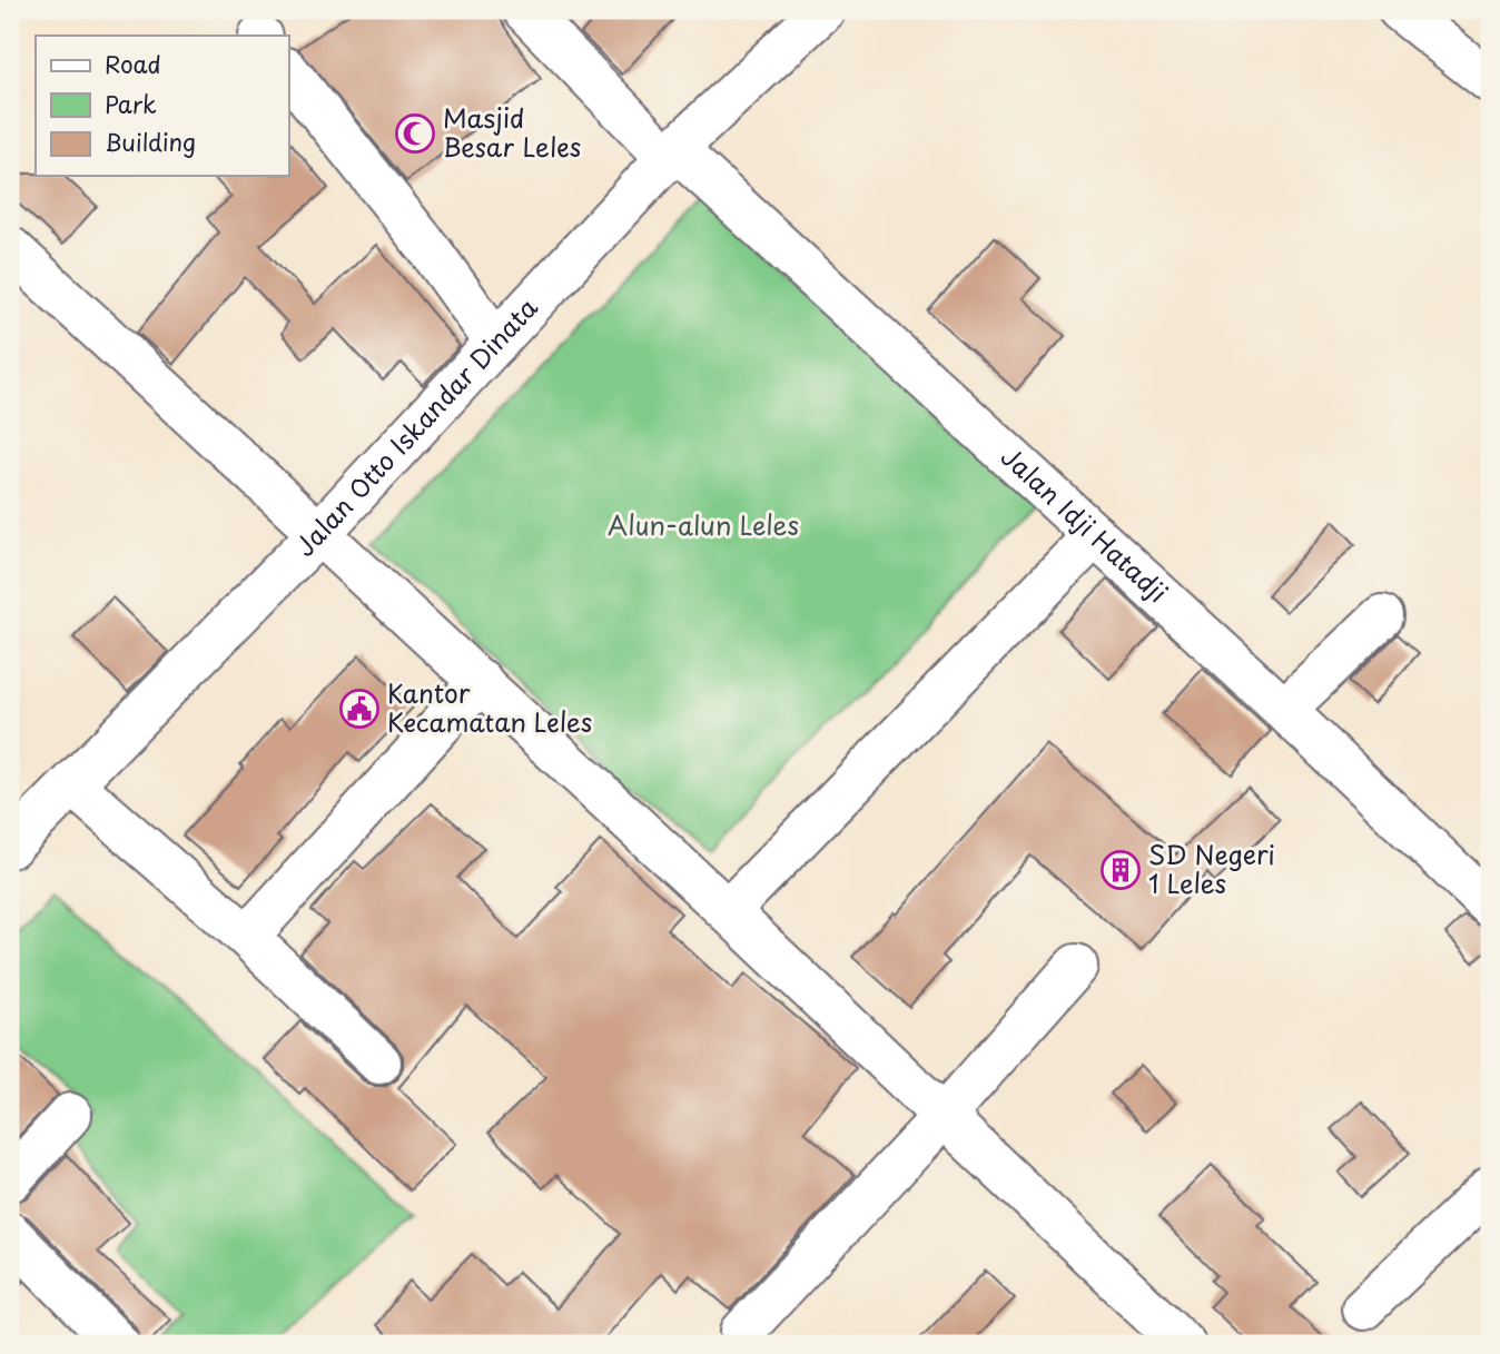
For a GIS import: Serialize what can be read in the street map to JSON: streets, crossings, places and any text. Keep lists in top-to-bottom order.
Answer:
{
  "streets": {
    "street": ["Jalan Otto Iskandar Dinata", "Jalan Idji Hatadji"]
  },
  "crossings": [
    ["Jalan Otto Iskandar Dinata", "Jalan Idji Hatadji"]
  ],
  "parks": ["Alun-alun Leles"],
  "places": {
    "mosque": ["Masjid Besar Leles"],
    "public building": ["Kantor Kecamatan Leles"],
    "building": ["SD Negeri 1 Leles"]
  },
  "legend": ["Road", "Park", "Building"]
}
